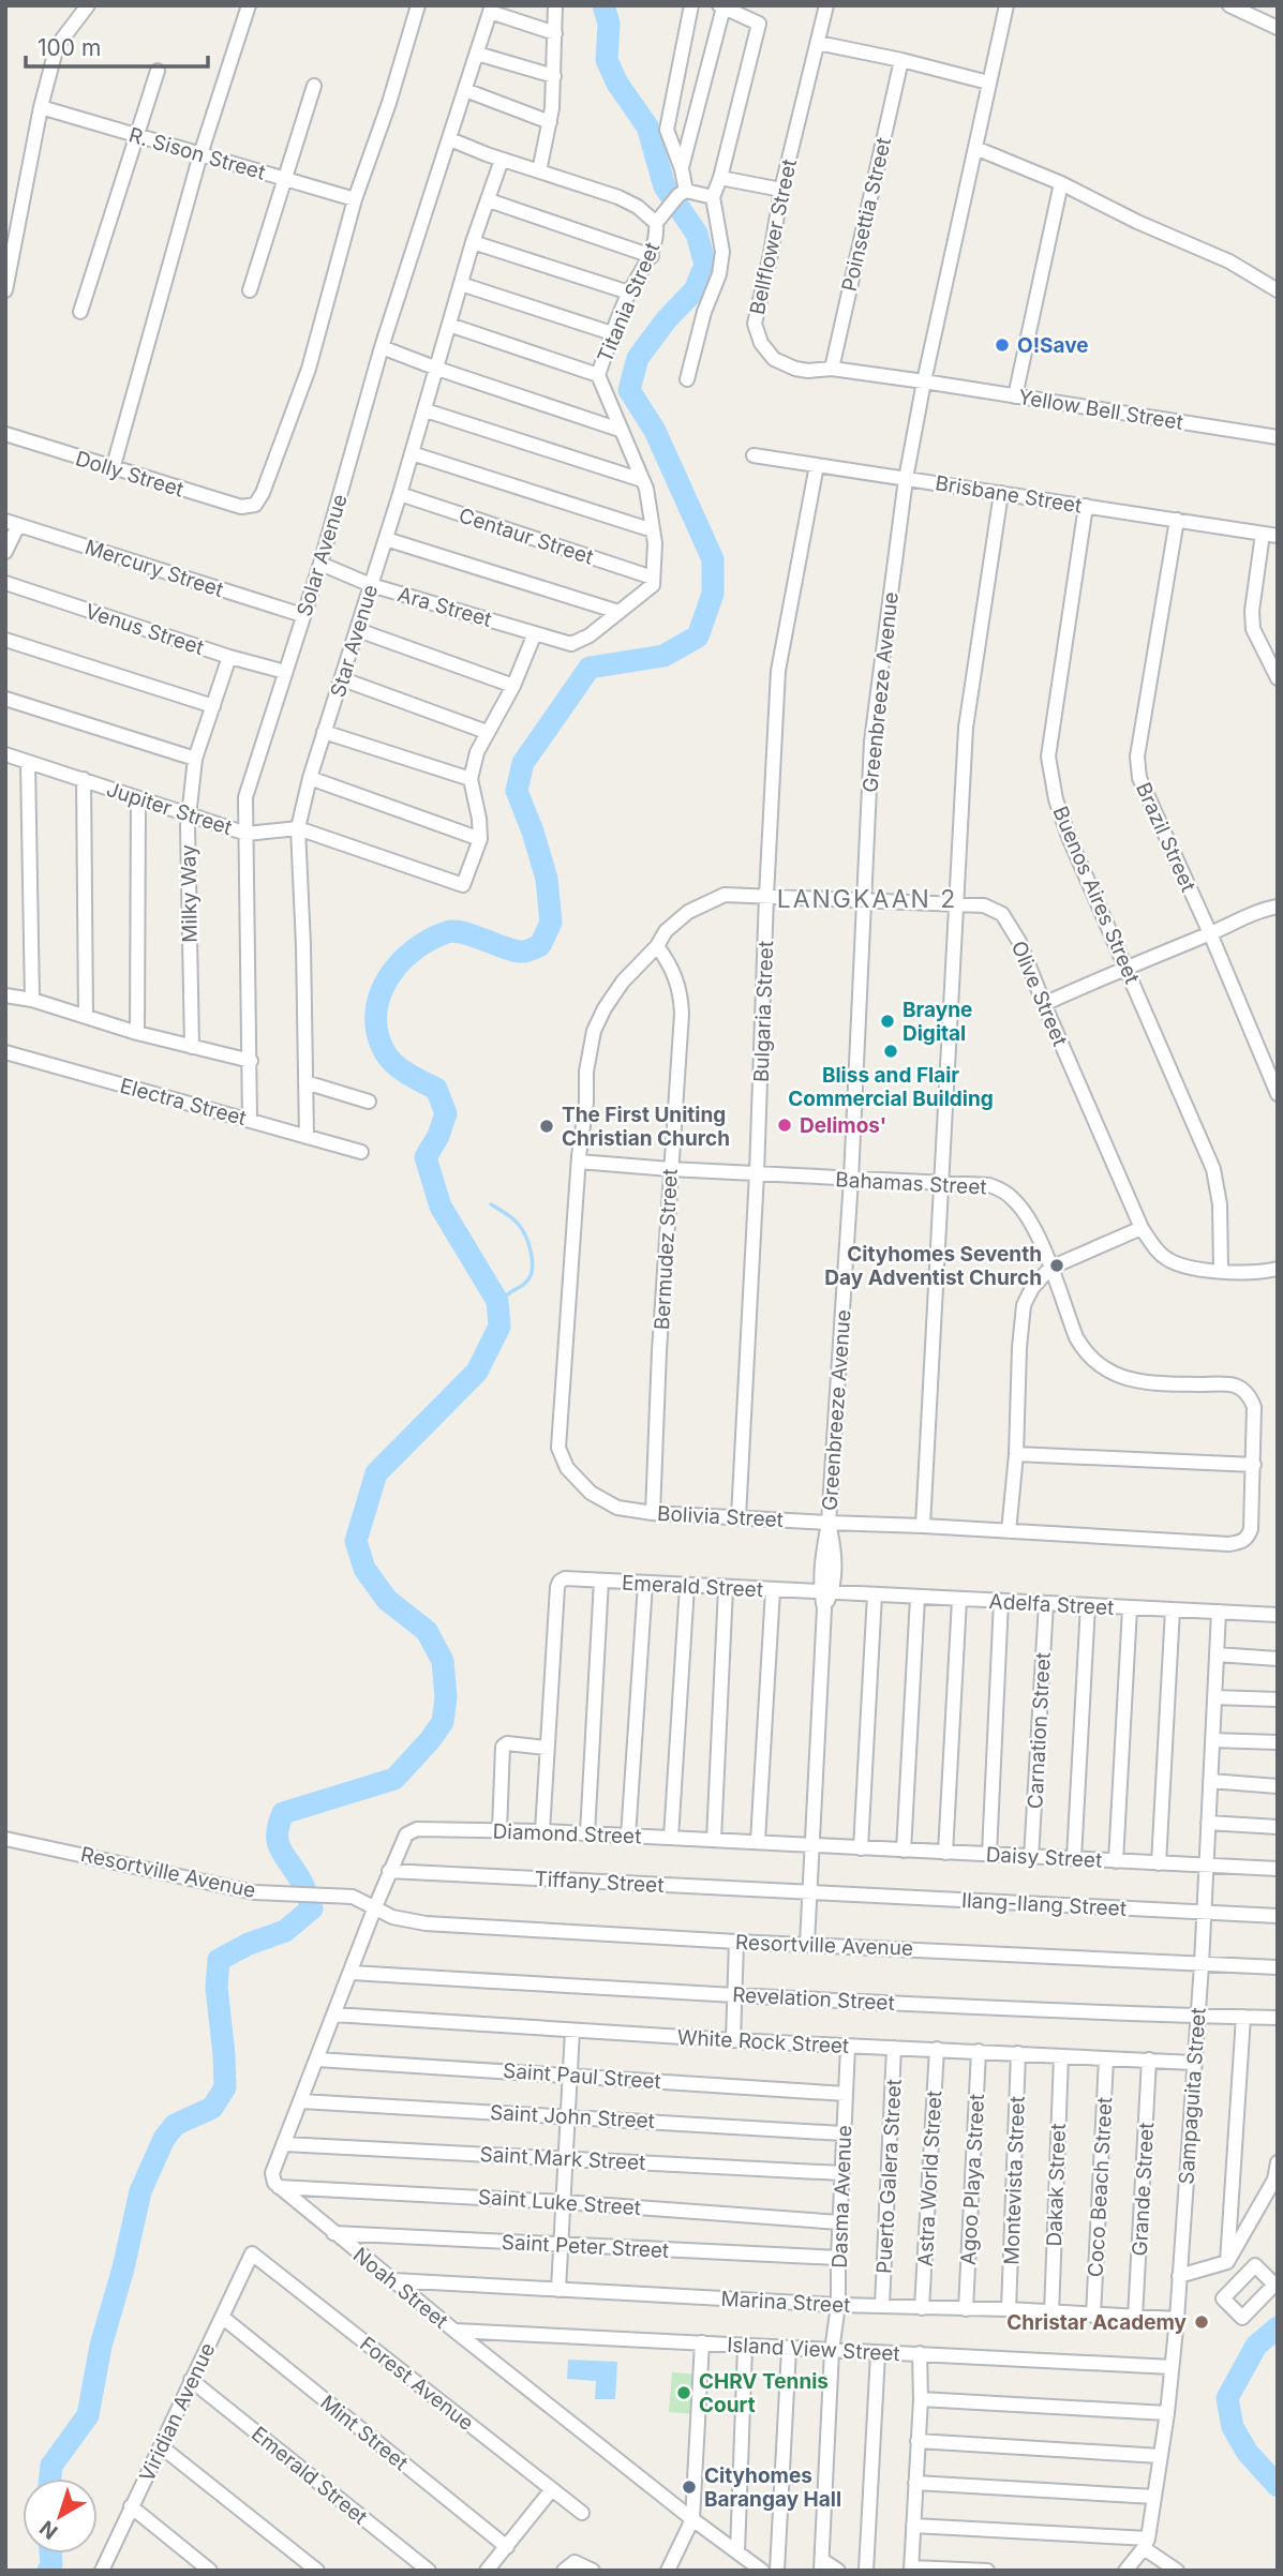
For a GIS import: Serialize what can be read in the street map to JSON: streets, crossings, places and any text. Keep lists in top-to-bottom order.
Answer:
{
  "streets": {
    "street": [
      "R. Sison Street",
      "Poinsettia Street",
      "Bellflower Street",
      "Titania Street",
      "Yellow Bell Street",
      "Dolly Street",
      "Brisbane Street",
      "Centaur Street",
      "Solar Avenue",
      "Mercury Street",
      "Ara Street",
      "Venus Street",
      "Star Avenue",
      "Greenbreeze Avenue",
      "Jupiter Street",
      "Brazil Street",
      "Milky Way",
      "Buenos Aires Street",
      "Olive Street",
      "Bulgaria Street",
      "Electra Street",
      "Bahamas Street",
      "Bermudez Street",
      "Bolivia Street",
      "Emerald Street",
      "Adelfa Street",
      "Carnation Street",
      "Diamond Street",
      "Daisy Street",
      "Resortville Avenue",
      "Tiffany Street",
      "Ilang-Ilang Street",
      "Revelation Street",
      "White Rock Street",
      "Saint Paul Street",
      "Sampaguita Street",
      "Saint John Street",
      "Saint Mark Street",
      "Puerto Galera Street",
      "Astra World Street",
      "Agoo Playa Street",
      "Montevista Street",
      "Dakak Street",
      "Coco Beach Street",
      "Grande Street",
      "Dasma Avenue",
      "Saint Luke Street",
      "Saint Peter Street",
      "Noah Street",
      "Marina Street",
      "Island View Street",
      "Forest Avenue",
      "Viridian Avenue",
      "Mint Street"
    ]
  },
  "crossings": [
    ["R. Sison Street", "Dolly Street"],
    ["Poinsettia Street", "Bellflower Street"],
    ["Bellflower Street", "Yellow Bell Street"],
    ["Bellflower Street", "Greenbreeze Avenue"],
    ["Titania Street", "Centaur Street"],
    ["Yellow Bell Street", "Greenbreeze Avenue"],
    ["Brisbane Street", "Greenbreeze Avenue"],
    ["Brisbane Street", "Brazil Street"],
    ["Brisbane Street", "Buenos Aires Street"],
    ["Brisbane Street", "Bulgaria Street"],
    ["Centaur Street", "Star Avenue"],
    ["Solar Avenue", "Mercury Street"],
    ["Solar Avenue", "Ara Street"],
    ["Solar Avenue", "Venus Street"],
    ["Solar Avenue", "Jupiter Street"],
    ["Solar Avenue", "Electra Street"],
    ["Ara Street", "Star Avenue"],
    ["Venus Street", "Milky Way"],
    ["Star Avenue", "Jupiter Street"],
    ["Star Avenue", "Electra Street"],
    ["Greenbreeze Avenue", "Olive Street"],
    ["Greenbreeze Avenue", "Bahamas Street"],
    ["Greenbreeze Avenue", "Bolivia Street"],
    ["Greenbreeze Avenue", "Emerald Street"],
    ["Greenbreeze Avenue", "Adelfa Street"],
    ["Greenbreeze Avenue", "Diamond Street"],
    ["Greenbreeze Avenue", "Daisy Street"],
    ["Greenbreeze Avenue", "Resortville Avenue"],
    ["Greenbreeze Avenue", "Tiffany Street"],
    ["Greenbreeze Avenue", "Ilang-Ilang Street"],
    ["Jupiter Street", "Milky Way"],
    ["Buenos Aires Street", "Olive Street"],
    ["Olive Street", "Bulgaria Street"],
    ["Olive Street", "Bermudez Street"],
    ["Olive Street", "Bolivia Street"],
    ["Bulgaria Street", "Bahamas Street"],
    ["Bulgaria Street", "Bolivia Street"],
    ["Bahamas Street", "Bermudez Street"],
    ["Bahamas Street", "Bolivia Street"],
    ["Bermudez Street", "Bolivia Street"],
    ["Emerald Street", "Adelfa Street"],
    ["Emerald Street", "Viridian Avenue"],
    ["Adelfa Street", "Carnation Street"],
    ["Adelfa Street", "Sampaguita Street"],
    ["Carnation Street", "Daisy Street"],
    ["Diamond Street", "Daisy Street"],
    ["Diamond Street", "Resortville Avenue"],
    ["Diamond Street", "Tiffany Street"],
    ["Daisy Street", "Sampaguita Street"],
    ["Resortville Avenue", "Sampaguita Street"],
    ["Tiffany Street", "Ilang-Ilang Street"],
    ["Ilang-Ilang Street", "Sampaguita Street"],
    ["Revelation Street", "Sampaguita Street"],
    ["White Rock Street", "Sampaguita Street"],
    ["White Rock Street", "Puerto Galera Street"],
    ["White Rock Street", "Astra World Street"],
    ["White Rock Street", "Agoo Playa Street"],
    ["White Rock Street", "Montevista Street"],
    ["White Rock Street", "Dakak Street"],
    ["White Rock Street", "Coco Beach Street"],
    ["White Rock Street", "Grande Street"],
    ["White Rock Street", "Dasma Avenue"],
    ["Saint Paul Street", "Dasma Avenue"],
    ["Sampaguita Street", "Marina Street"],
    ["Sampaguita Street", "Island View Street"],
    ["Saint John Street", "Dasma Avenue"],
    ["Saint Mark Street", "Dasma Avenue"],
    ["Puerto Galera Street", "Marina Street"],
    ["Astra World Street", "Marina Street"],
    ["Agoo Playa Street", "Marina Street"],
    ["Montevista Street", "Marina Street"],
    ["Dakak Street", "Marina Street"],
    ["Coco Beach Street", "Marina Street"],
    ["Grande Street", "Marina Street"],
    ["Dasma Avenue", "Saint Luke Street"],
    ["Dasma Avenue", "Saint Peter Street"],
    ["Dasma Avenue", "Marina Street"],
    ["Dasma Avenue", "Island View Street"],
    ["Saint Luke Street", "Noah Street"],
    ["Saint Peter Street", "Noah Street"],
    ["Noah Street", "Marina Street"],
    ["Noah Street", "Island View Street"],
    ["Forest Avenue", "Viridian Avenue"],
    ["Viridian Avenue", "Mint Street"]
  ],
  "districts": ["LANGKAAN 2"],
  "places": [
    "O!Save",
    "Brayne Digital",
    "Bliss and Flair Commercial Building",
    "Delimos'",
    "The First Uniting Christian Church",
    "Cityhomes Seventh Day Adventist Church",
    "Christar Academy",
    "CHRV Tennis Court",
    "Cityhomes Barangay Hall"
  ],
  "scale_bar": "100 m",
  "north": "bottom left"
}
